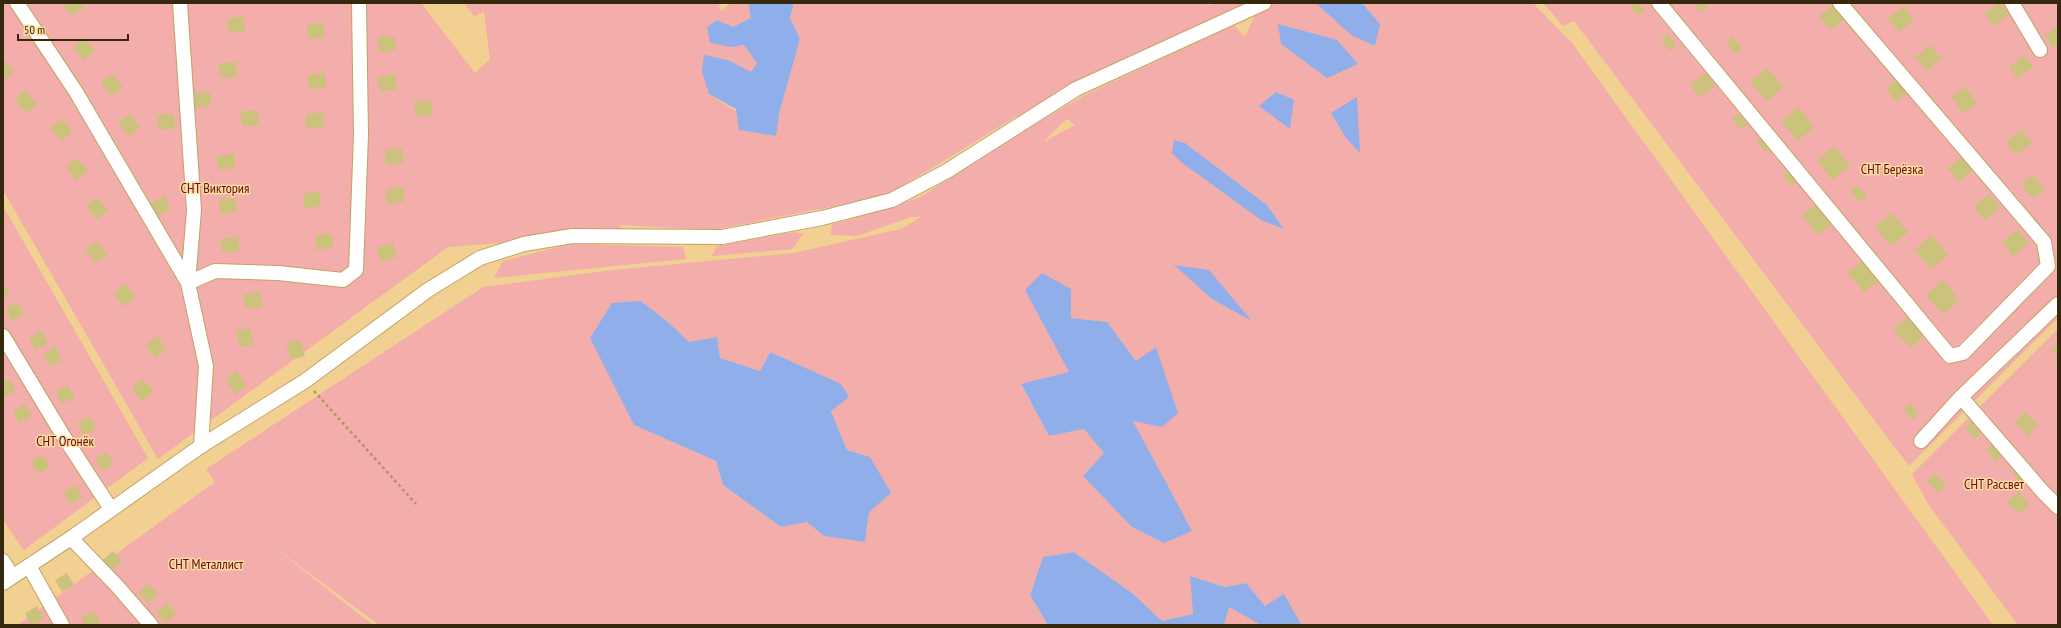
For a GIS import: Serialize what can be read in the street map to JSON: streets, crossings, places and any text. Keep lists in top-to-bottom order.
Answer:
{
  "parks": [
    "СНТ Берёзка",
    "СНТ Виктория",
    "СНТ Огонёк",
    "СНТ Рассвет",
    "СНТ Металлист"
  ],
  "scale_bar": "50 m"
}
